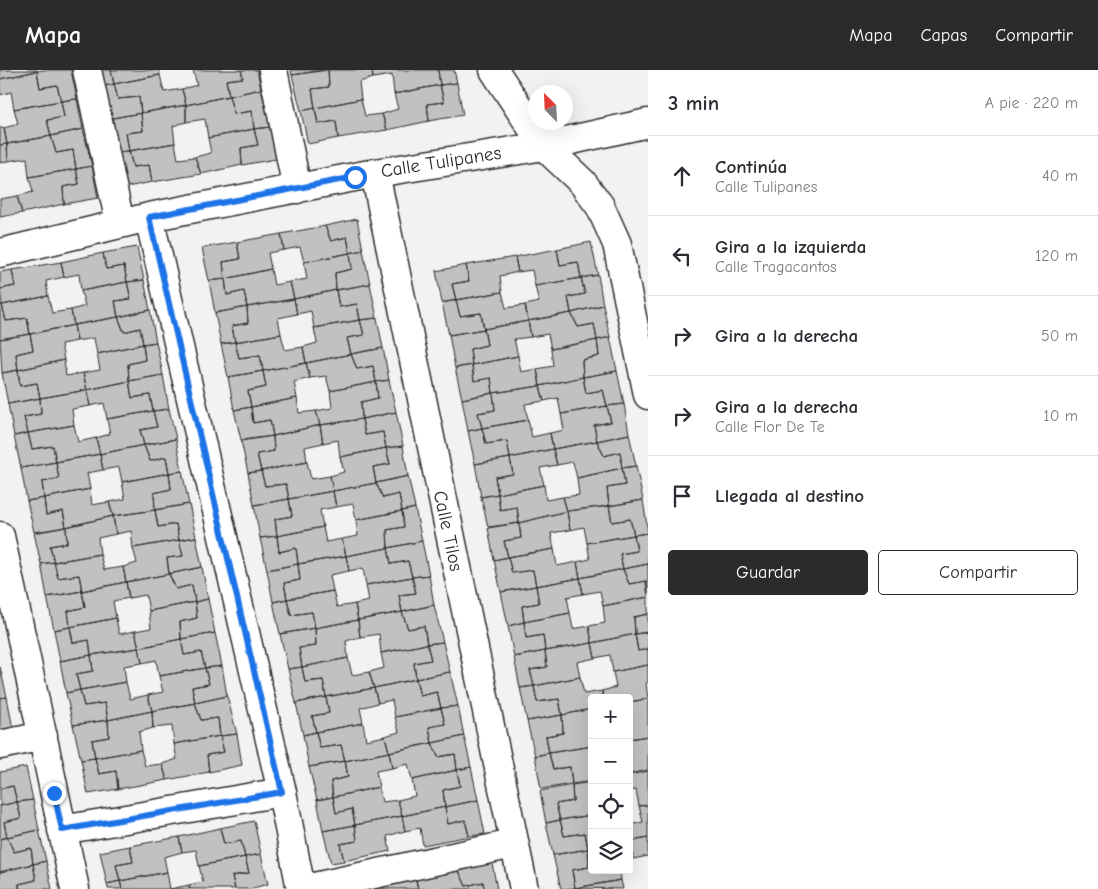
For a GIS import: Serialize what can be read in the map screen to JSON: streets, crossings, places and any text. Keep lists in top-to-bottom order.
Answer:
{
  "streets": {
    "street": ["Calle Tulipanes", "Calle Tilos"]
  },
  "crossings": [
    ["Calle Tulipanes", "Calle Tilos"]
  ],
  "north": "top left",
  "page": {
    "header": "Mapa",
    "nav": ["Mapa", "Capas", "Compartir"],
    "heading": ["3 min", "A pie · 220 m"],
    "list": [
      ["Continúa", "Calle Tulipanes", "40 m"],
      ["Gira a la izquierda", "Calle Tragacantos", "120 m"],
      ["Gira a la derecha", "50 m"],
      ["Gira a la derecha", "Calle Flor De Te", "10 m"],
      "Llegada al destino"
    ],
    "buttons": ["Guardar", "Compartir"],
    "map_buttons": ["+", "−"]
  }
}
